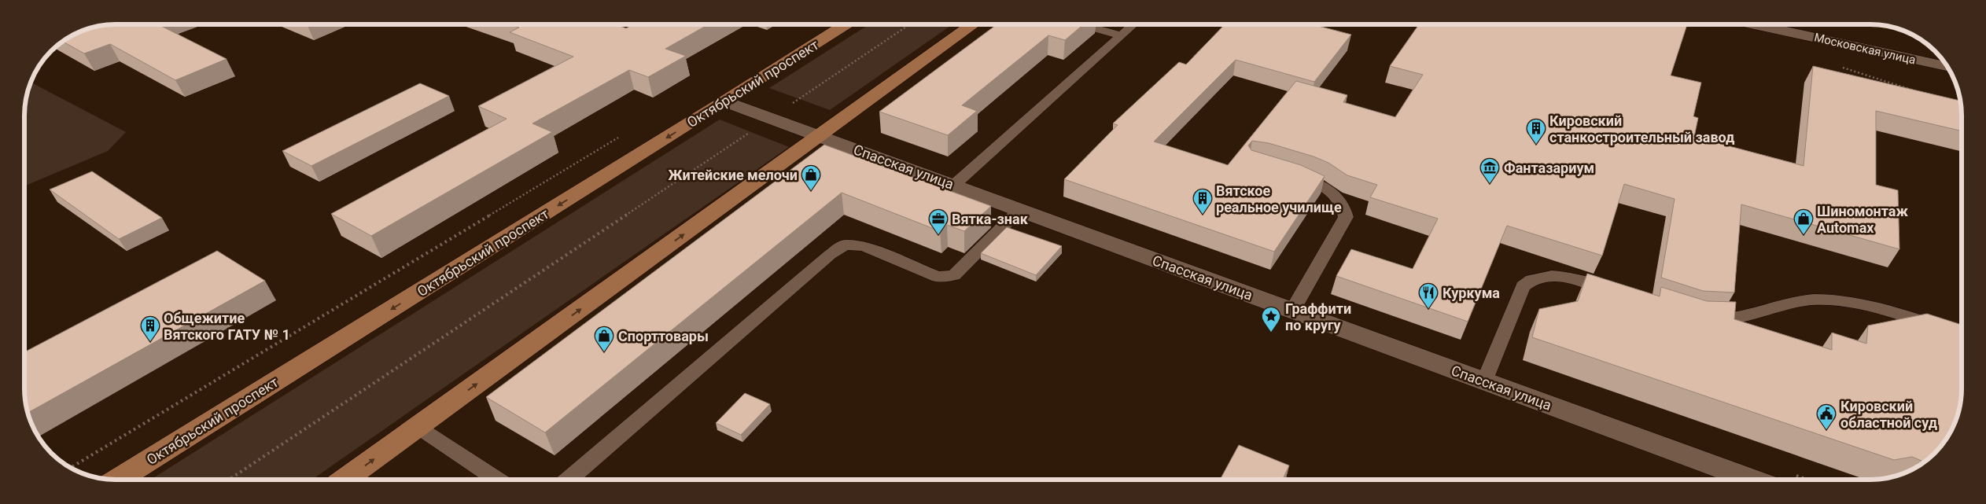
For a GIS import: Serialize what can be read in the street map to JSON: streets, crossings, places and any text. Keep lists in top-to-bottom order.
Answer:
{
  "streets": {
    "main road": ["Октябрьский проспект"],
    "street": ["Московская улица", "Спасская улица"]
  },
  "crossings": [
    ["Октябрьский проспект", "Спасская улица"]
  ],
  "places": {
    "building": ["Кировский станкостроительный завод", "Вятское реальное училище", "Общежитие Вятского ГАТУ № 1"],
    "museum": ["Фантазариум"],
    "shop": ["Житейские мелочи", "Шиномонтаж Automax", "Спорттовары"],
    "office": ["Вятка-знак"],
    "restaurant": ["Куркума"],
    "place": ["Граффити по кругу"],
    "public building": ["Кировский областной суд"]
  }
}
